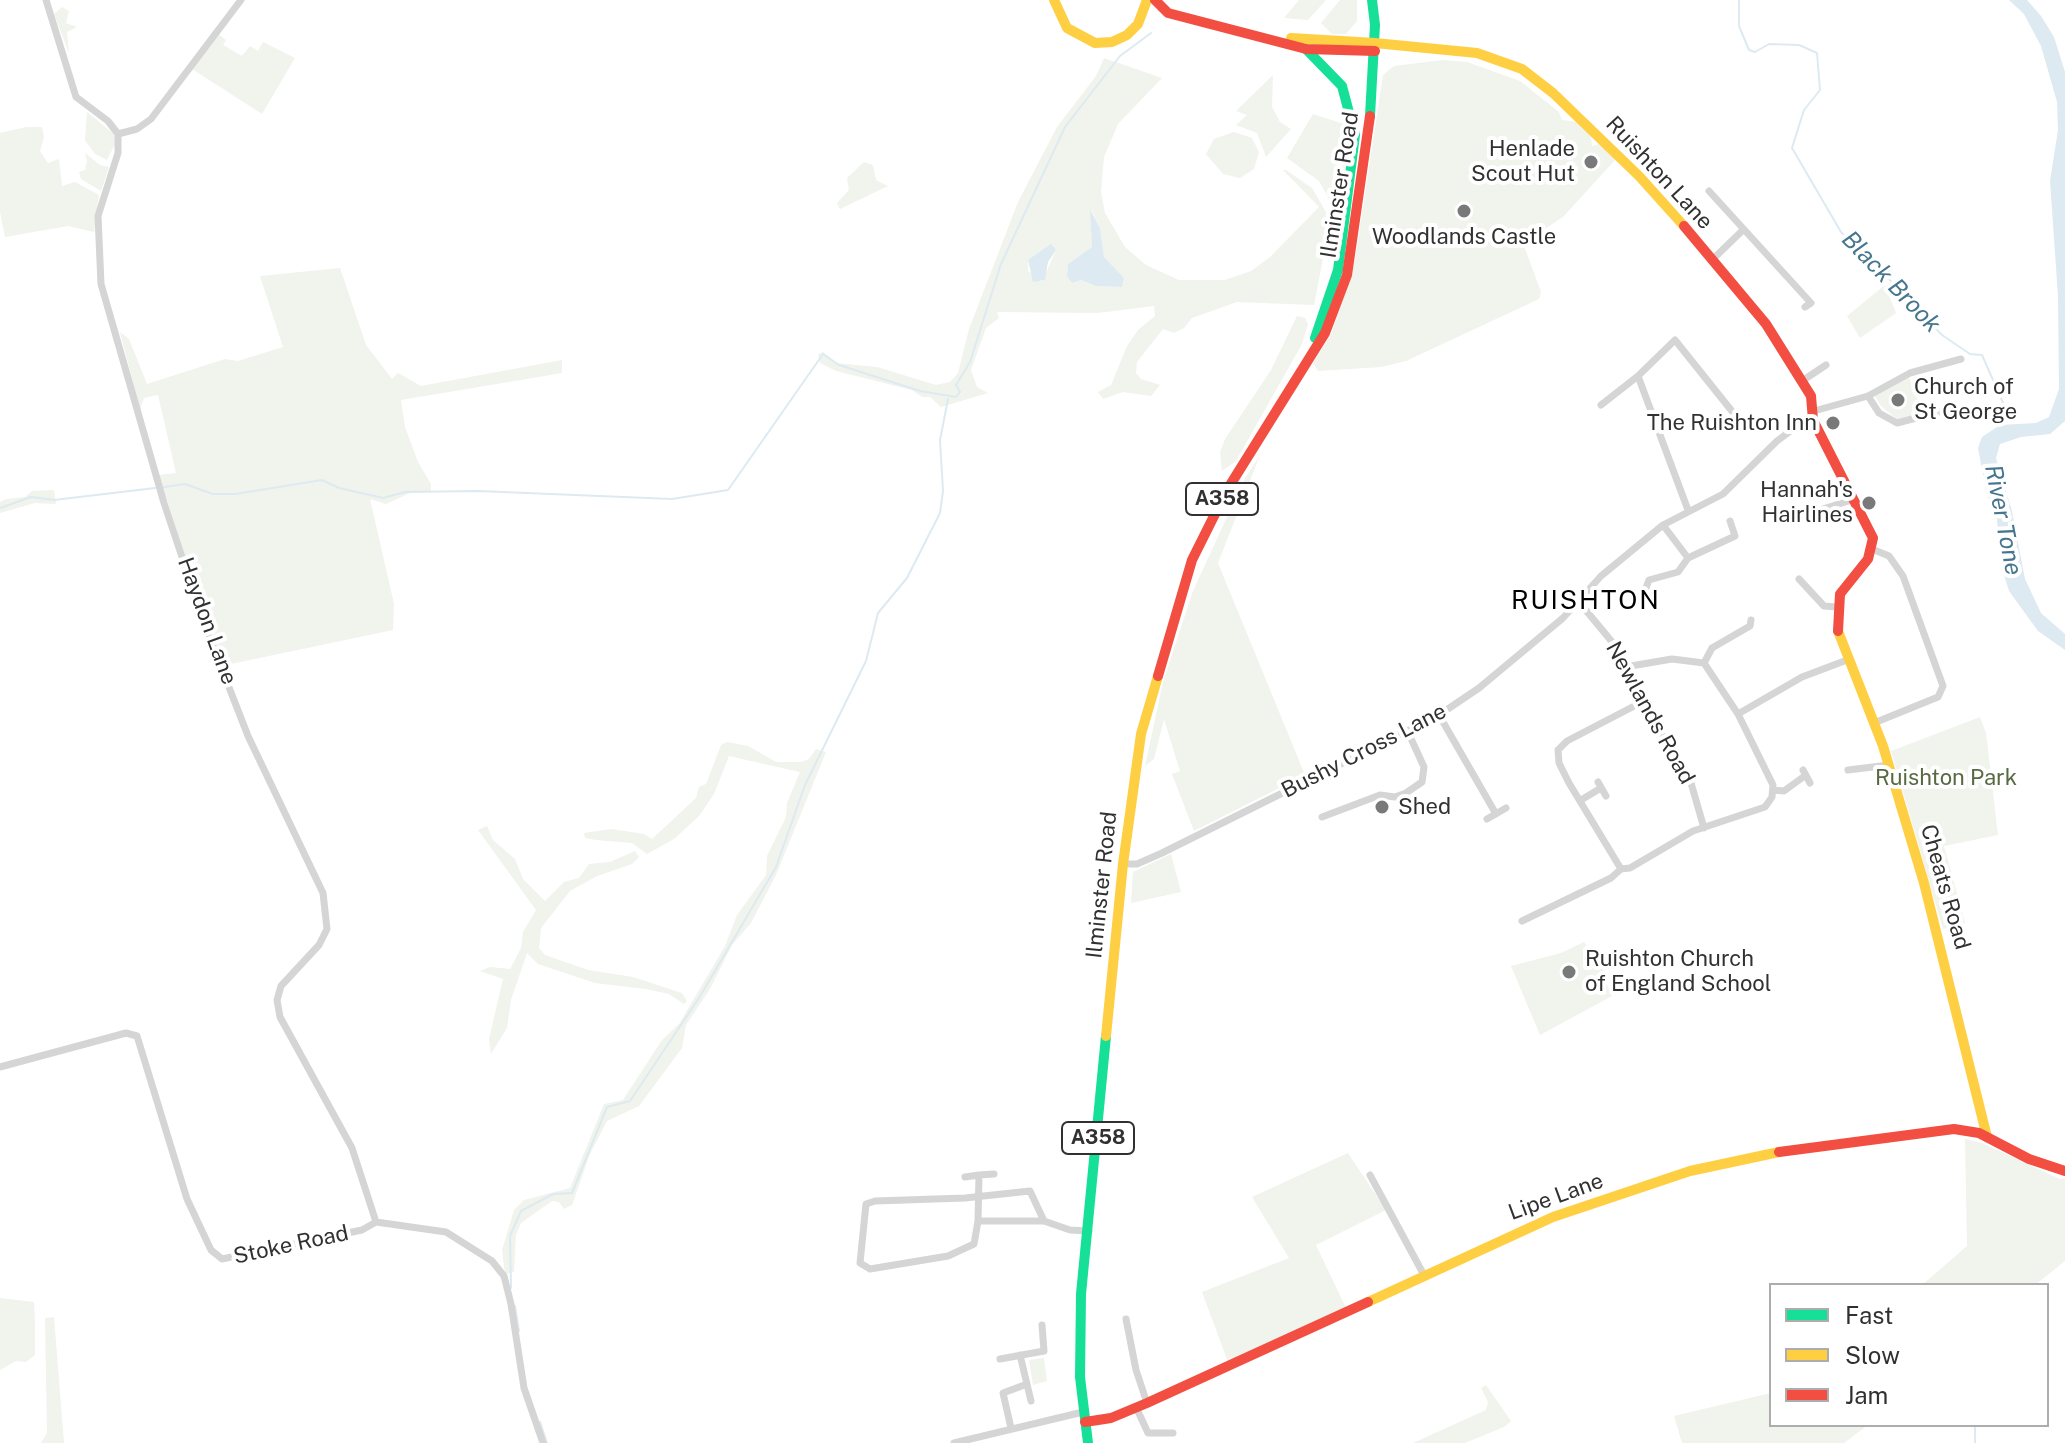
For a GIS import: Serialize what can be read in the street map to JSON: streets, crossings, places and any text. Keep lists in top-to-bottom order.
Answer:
{
  "streets": {
    "main road": [
      "Ruishton Lane",
      "Ilminster Road",
      "A358",
      "Cheats Road",
      "Lipe Lane"
    ],
    "street": [
      "Haydon Lane",
      "Newlands Road",
      "Bushy Cross Lane",
      "Stoke Road"
    ]
  },
  "crossings": [
    ["Ruishton Lane", "Ilminster Road"],
    ["Ruishton Lane", "Bushy Cross Lane"],
    ["Ilminster Road", "Bushy Cross Lane"],
    ["Ilminster Road", "Lipe Lane"],
    ["Haydon Lane", "Stoke Road"],
    ["Newlands Road", "Bushy Cross Lane"],
    ["Cheats Road", "Lipe Lane"]
  ],
  "districts": ["RUISHTON"],
  "water": ["Black Brook", "River Tone"],
  "parks": ["Ruishton Park"],
  "places": [
    "Henlade Scout Hut",
    "Woodlands Castle",
    "Church of St George",
    "The Ruishton Inn",
    "Hannah's Hairlines",
    "Shed",
    "Ruishton Church of England School"
  ],
  "legend": ["Fast", "Slow", "Jam"]
}
